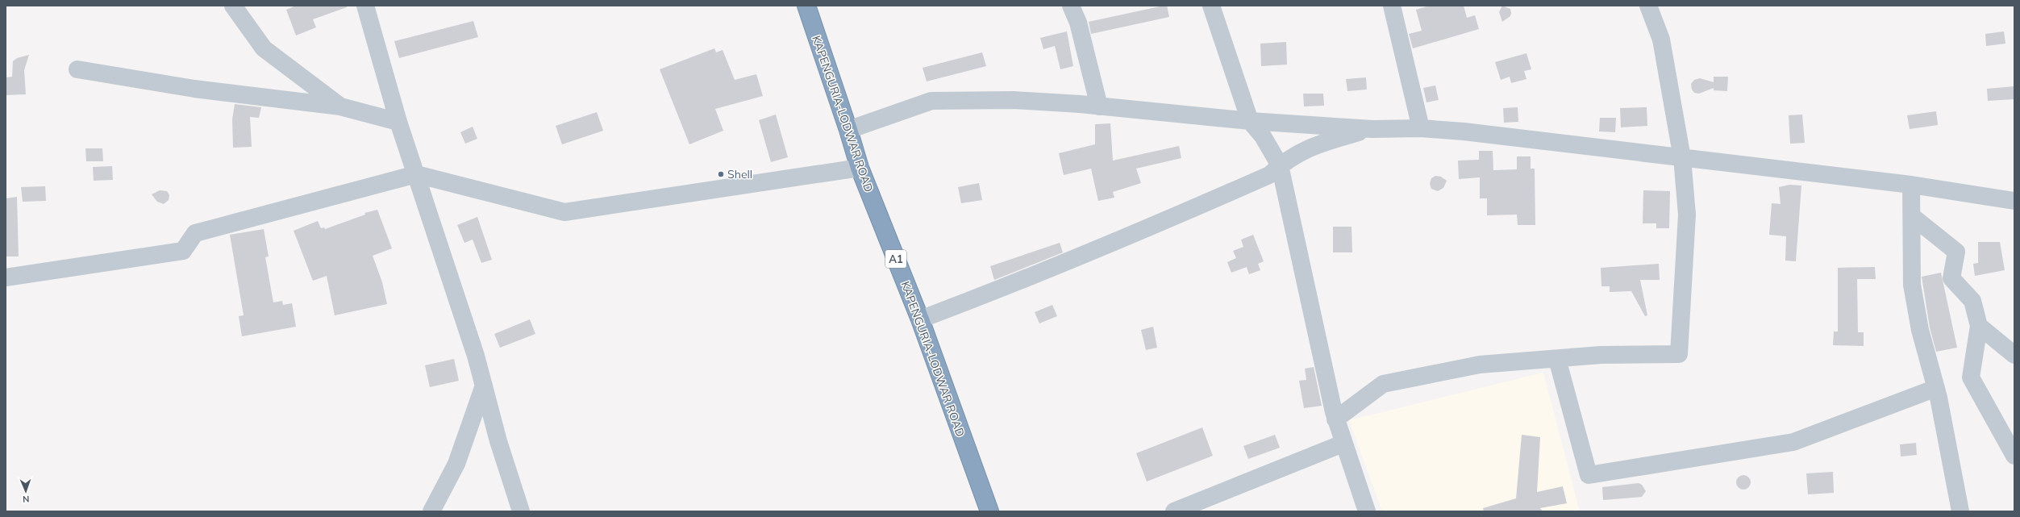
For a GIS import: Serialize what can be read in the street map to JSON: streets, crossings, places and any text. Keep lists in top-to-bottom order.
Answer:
{
  "streets": {
    "highway": ["KAPENGURIA-LODWAR ROAD", "A1"]
  },
  "places": ["Shell"],
  "north": "bottom"
}
